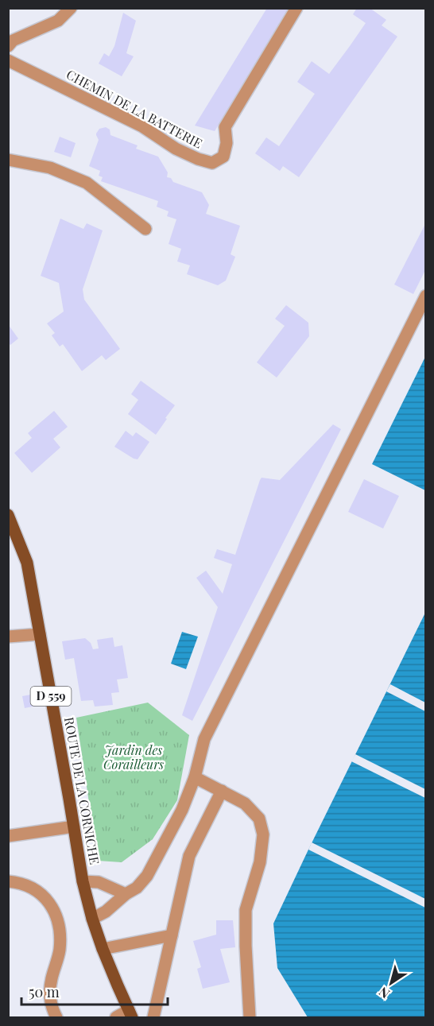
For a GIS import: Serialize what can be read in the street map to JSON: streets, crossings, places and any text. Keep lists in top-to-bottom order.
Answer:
{
  "streets": {
    "main road": ["D 559", "ROUTE DE LA CORNICHE"],
    "street": ["CHEMIN DE LA BATTERIE"]
  },
  "parks": ["Jardin des Corailleurs"],
  "scale_bar": "50 m",
  "north": "bottom left"
}
